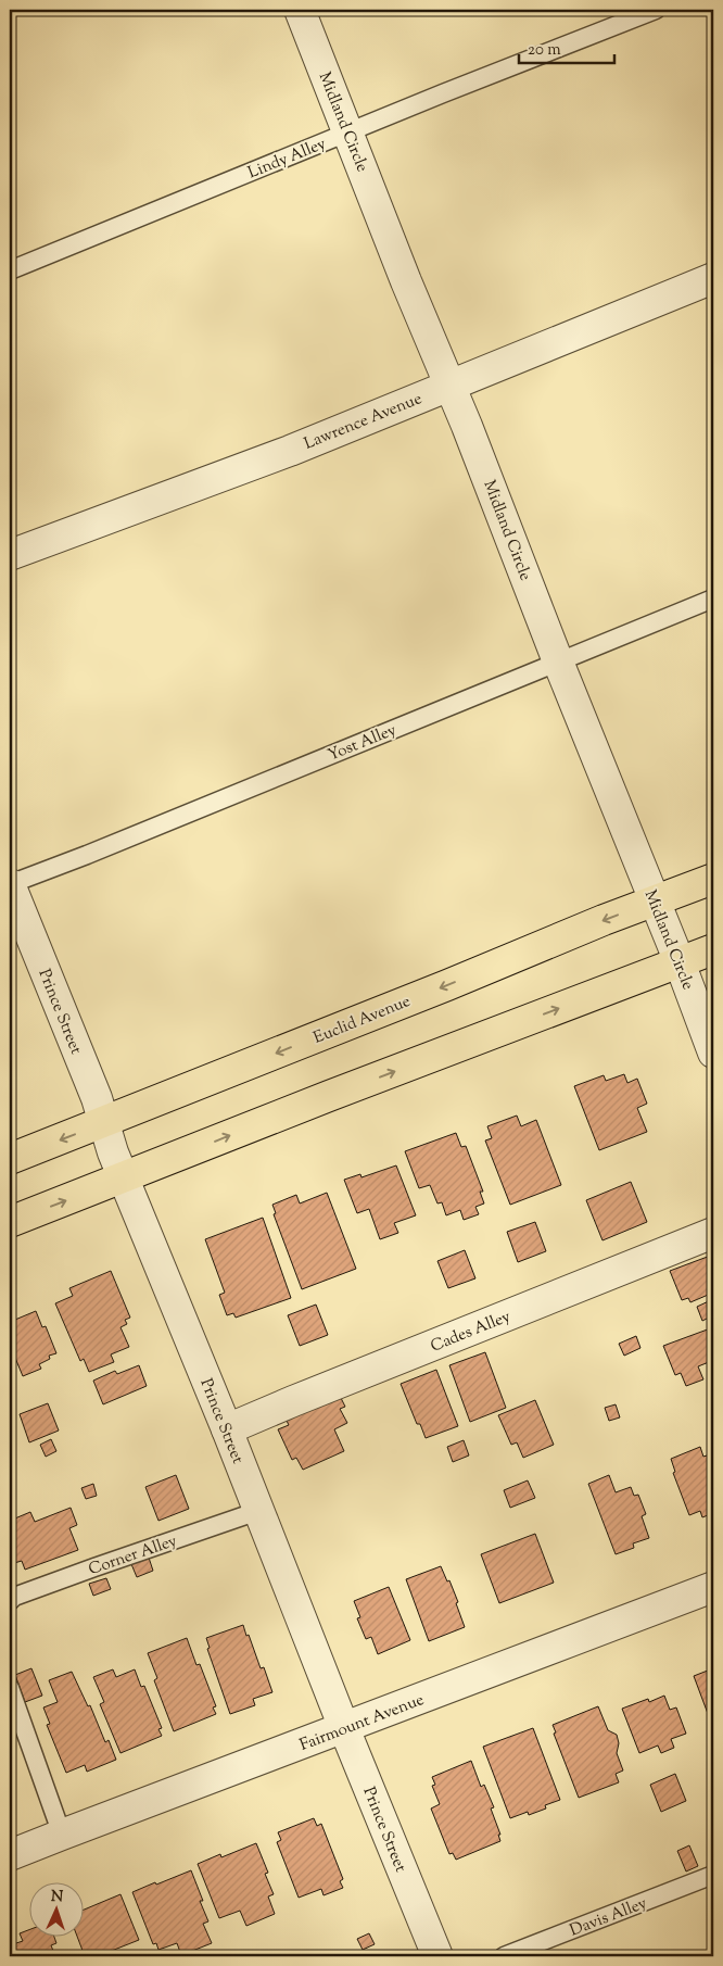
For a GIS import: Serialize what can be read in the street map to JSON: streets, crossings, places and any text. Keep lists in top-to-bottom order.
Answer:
{
  "streets": {
    "main road": ["Euclid Avenue"],
    "street": [
      "Midland Circle",
      "Lawrence Avenue",
      "Prince Street",
      "Cades Alley",
      "Fairmount Avenue"
    ],
    "lane": [
      "Lindy Alley",
      "Yost Alley",
      "Corner Alley",
      "Davis Alley"
    ]
  },
  "crossings": [
    ["Midland Circle", "Lindy Alley"],
    ["Midland Circle", "Lawrence Avenue"],
    ["Midland Circle", "Yost Alley"],
    ["Midland Circle", "Euclid Avenue"],
    ["Yost Alley", "Prince Street"],
    ["Prince Street", "Euclid Avenue"],
    ["Prince Street", "Cades Alley"],
    ["Prince Street", "Corner Alley"],
    ["Prince Street", "Fairmount Avenue"]
  ],
  "scale_bar": "20 m",
  "north": "top"
}
